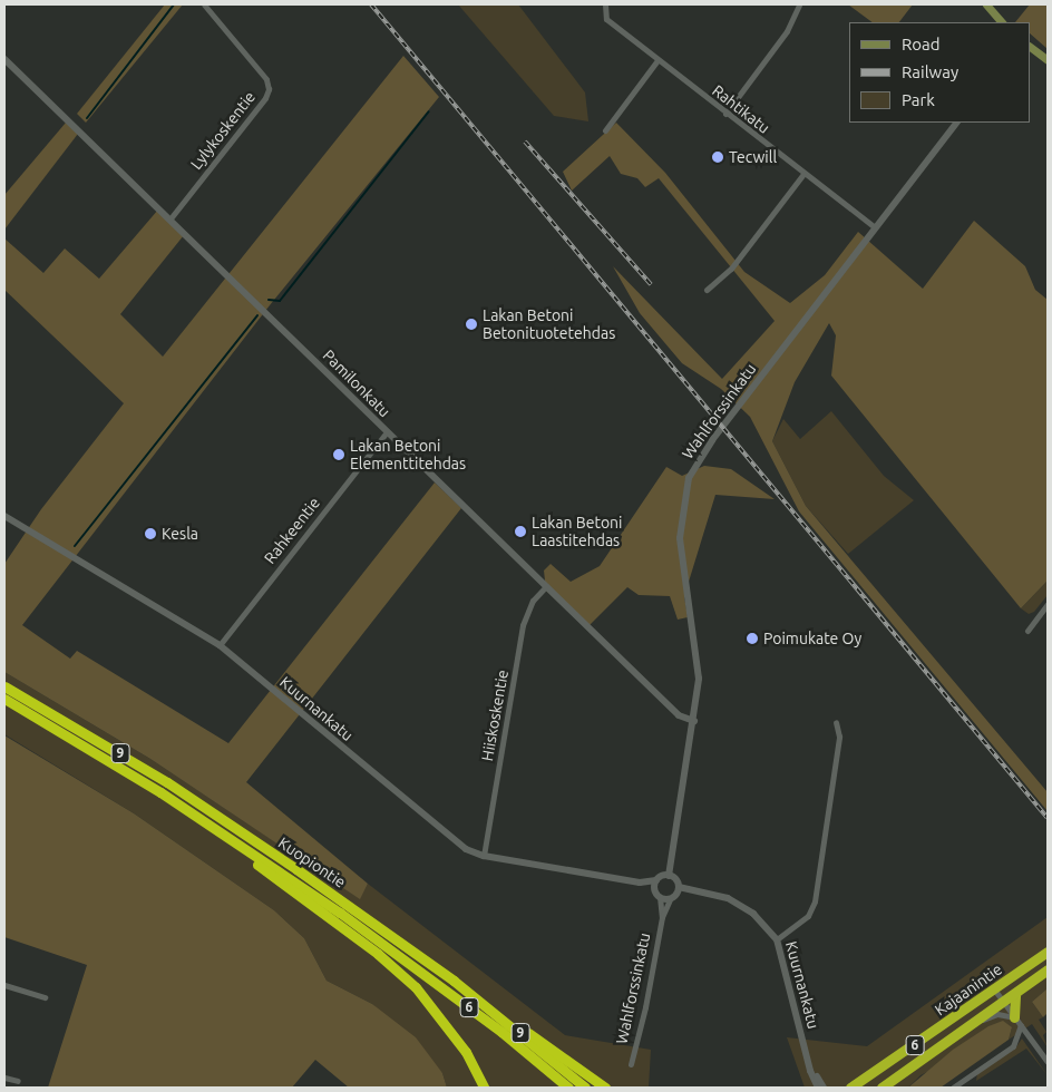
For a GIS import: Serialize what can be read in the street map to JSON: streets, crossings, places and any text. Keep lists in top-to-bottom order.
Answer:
{
  "streets": {
    "highway": [
      "9",
      "Kuopiontie",
      "Kajaanintie",
      "6"
    ],
    "street": [
      "Rahtikatu",
      "Lylykoskentie",
      "Pamilonkatu",
      "Wahlforssinkatu",
      "Rahkeentie",
      "Kuurnankatu",
      "Hiiskoskentie"
    ]
  },
  "crossings": [
    ["Rahtikatu", "Wahlforssinkatu"],
    ["Lylykoskentie", "Pamilonkatu"],
    ["Pamilonkatu", "Wahlforssinkatu"],
    ["Pamilonkatu", "Rahkeentie"],
    ["Pamilonkatu", "Hiiskoskentie"],
    ["Wahlforssinkatu", "Kuurnankatu"],
    ["Rahkeentie", "Kuurnankatu"],
    ["Kuurnankatu", "Hiiskoskentie"]
  ],
  "places": [
    "Tecwill",
    "Lakan Betoni Betonituotetehdas",
    "Lakan Betoni Elementtitehdas",
    "Lakan Betoni Laastitehdas",
    "Kesla",
    "Poimukate Oy"
  ],
  "legend": ["Road", "Railway", "Park"]
}
